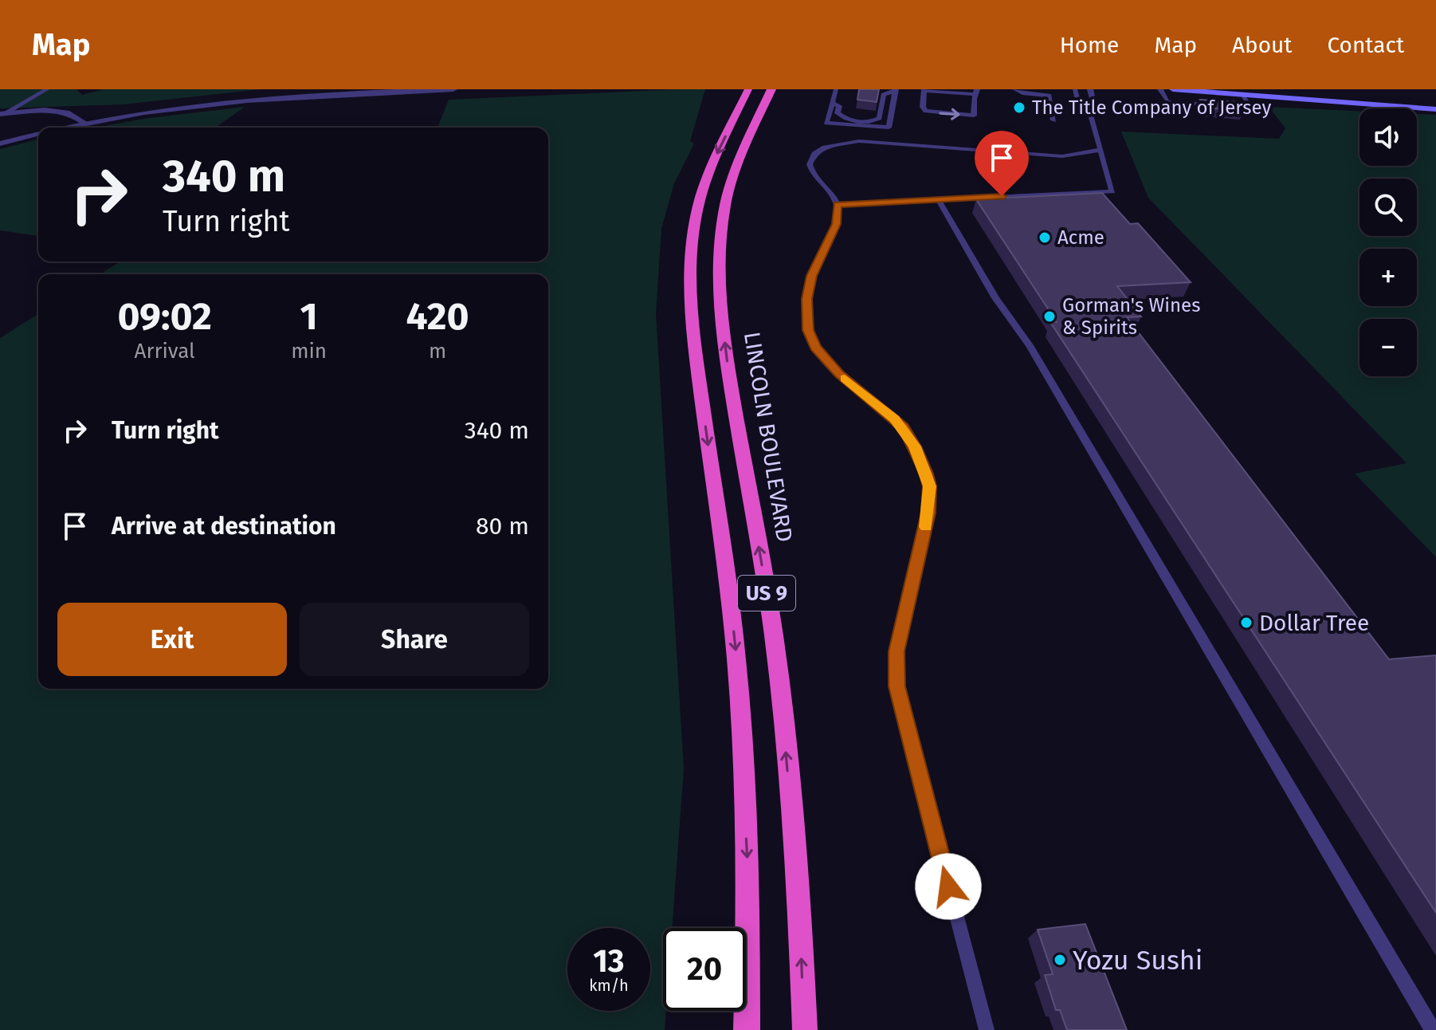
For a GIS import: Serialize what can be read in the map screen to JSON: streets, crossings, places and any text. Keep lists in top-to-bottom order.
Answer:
{
  "streets": {
    "highway": ["LINCOLN BOULEVARD", "US 9"]
  },
  "places": [
    "The Title Company of Jersey",
    "Acme",
    "Gorman's Wines & Spirits",
    "Dollar Tree",
    "Yozu Sushi"
  ],
  "page": {
    "header": "Map",
    "nav": [
      "Home",
      "Map",
      "About",
      "Contact"
    ],
    "map_buttons": ["+", "−"],
    "turn": ["340 m", "Turn right"],
    "eta": [
      "09:02",
      "Arrival",
      "1",
      "min",
      "420",
      "m"
    ],
    "list": [
      {
        "name": "Turn right",
        "value": "340 m"
      },
      {
        "name": "Arrive at destination",
        "value": "80 m"
      }
    ],
    "buttons": ["Exit", "Share"],
    "speed": "13 km/h",
    "limit": "20"
  }
}
